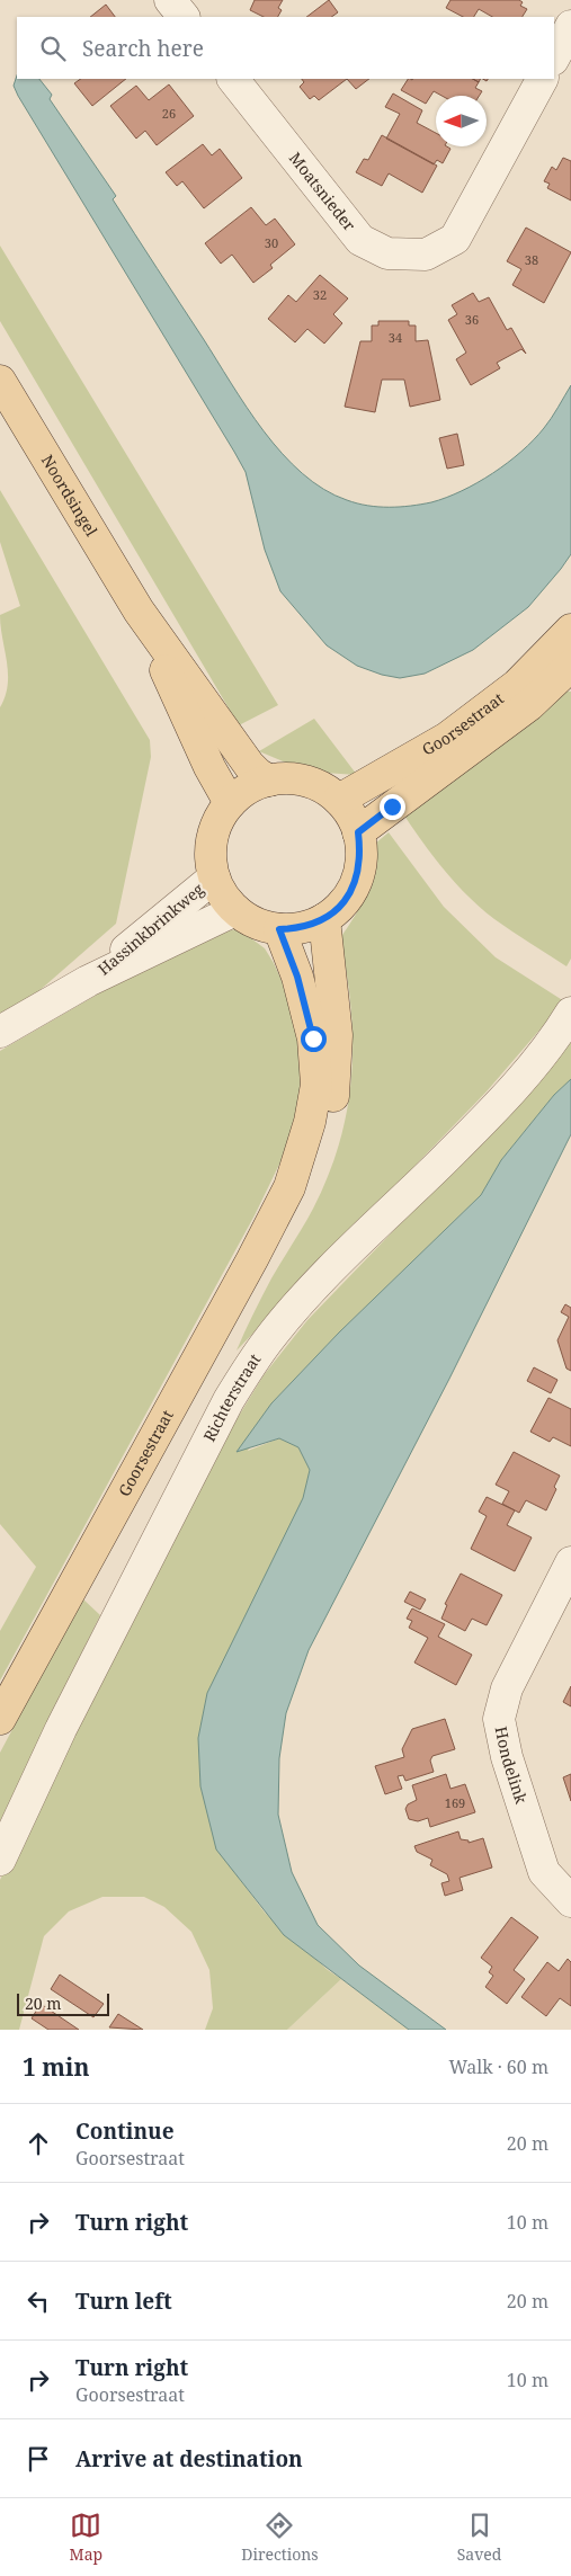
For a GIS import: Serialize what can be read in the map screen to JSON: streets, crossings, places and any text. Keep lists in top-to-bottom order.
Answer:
{
  "streets": {
    "main road": ["Noordsingel", "Goorsestraat"],
    "street": [
      "Moatsnieder",
      "Hassinkbrinkweg",
      "Richterstraat",
      "Hondelink"
    ]
  },
  "crossings": [
    ["Noordsingel", "Goorsestraat"],
    ["Noordsingel", "Hassinkbrinkweg"],
    ["Goorsestraat", "Hassinkbrinkweg"]
  ],
  "house_numbers": [
    "26",
    "30",
    "38",
    "32",
    "36",
    "34",
    "169"
  ],
  "scale_bar": "20 m",
  "north": "left",
  "page": {
    "search": "Search here",
    "scale": "20 m",
    "heading": ["1 min", "Walk · 60 m"],
    "list": [
      ["Continue", "Goorsestraat", "20 m"],
      ["Turn right", "10 m"],
      ["Turn left", "20 m"],
      ["Turn right", "Goorsestraat", "10 m"],
      "Arrive at destination"
    ],
    "nav": ["Map", "Directions", "Saved"]
  }
}
